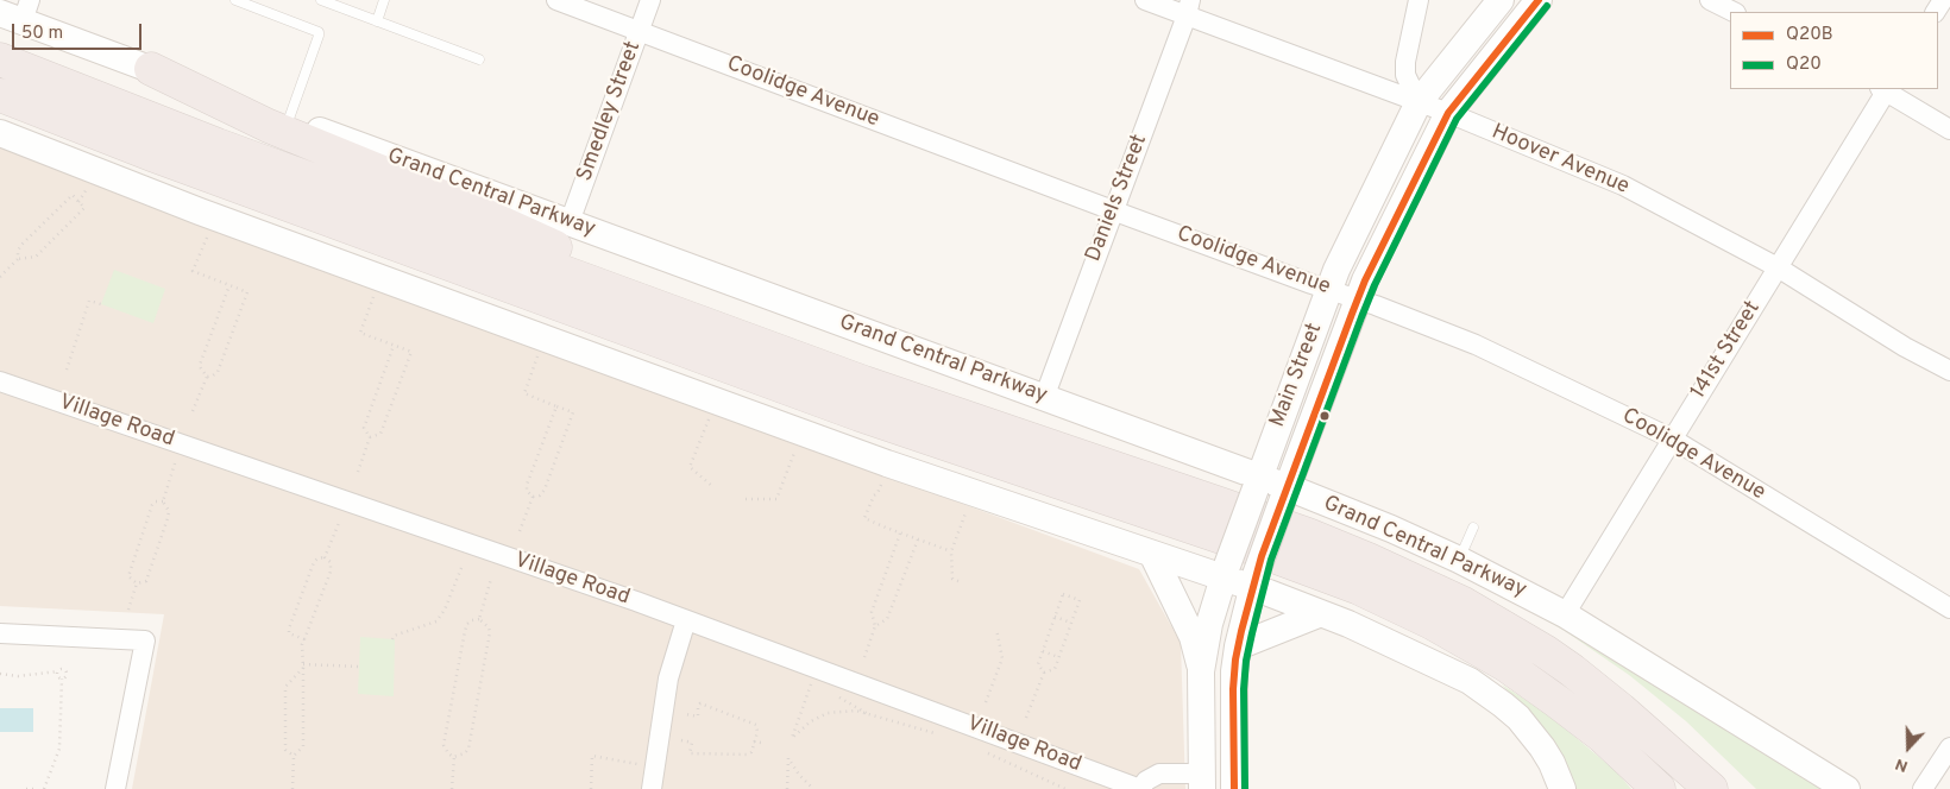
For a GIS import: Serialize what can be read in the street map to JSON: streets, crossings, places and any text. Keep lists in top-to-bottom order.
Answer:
{
  "streets": {
    "highway": ["Grand Central Parkway"],
    "main road": ["Main Street"],
    "street": [
      "Coolidge Avenue",
      "Smedley Street",
      "Hoover Avenue",
      "Daniels Street",
      "141st Street",
      "Village Road"
    ]
  },
  "crossings": [
    ["Coolidge Avenue", "Smedley Street"],
    ["Coolidge Avenue", "Daniels Street"],
    ["Coolidge Avenue", "141st Street"],
    ["Coolidge Avenue", "Main Street"],
    ["Smedley Street", "Grand Central Parkway"],
    ["Hoover Avenue", "Daniels Street"],
    ["Hoover Avenue", "141st Street"],
    ["Hoover Avenue", "Main Street"],
    ["Grand Central Parkway", "Daniels Street"],
    ["Grand Central Parkway", "141st Street"],
    ["Grand Central Parkway", "Main Street"]
  ],
  "lines": ["transit line Q20B", "transit line Q20"],
  "legend": ["Q20B", "Q20"],
  "scale_bar": "50 m",
  "north": "bottom"
}
